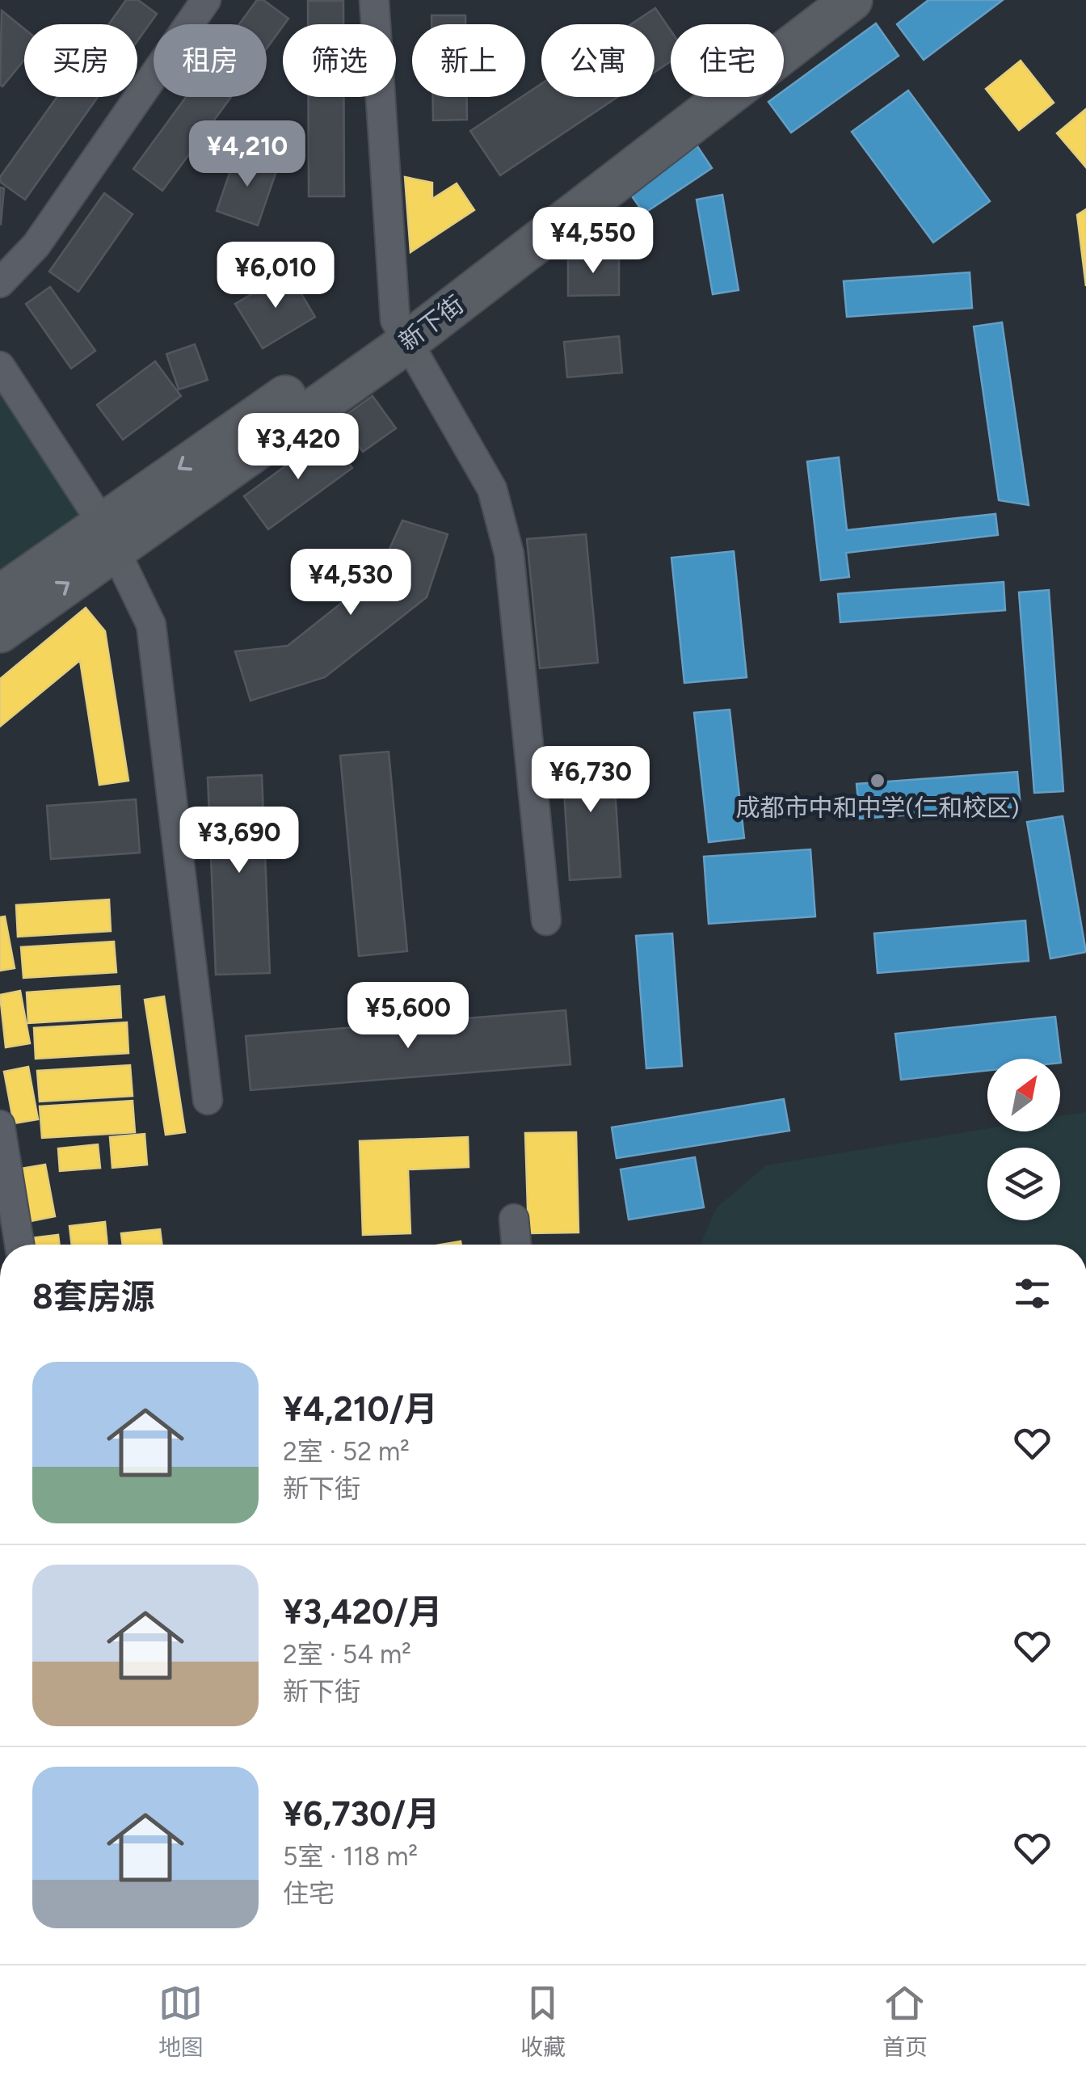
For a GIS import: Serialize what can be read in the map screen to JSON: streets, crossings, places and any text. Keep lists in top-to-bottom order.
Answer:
{
  "streets": {
    "main road": ["新下街"]
  },
  "places": ["成都市中和中学(仁和校区)"],
  "north": "top right",
  "page": {
    "chip": [
      "买房",
      "租房",
      "筛选",
      "新上",
      "公寓",
      "住宅"
    ],
    "price": [
      "¥4,210",
      "¥4,550",
      "¥6,010",
      "¥3,420",
      "¥4,530",
      "¥6,730",
      "¥3,690",
      "¥5,600"
    ],
    "heading": "8套房源",
    "list": [
      {
        "name": "¥4,210/月",
        "note": "2室 · 52 m² · 新下街"
      },
      {
        "name": "¥3,420/月",
        "note": "2室 · 54 m² · 新下街"
      },
      {
        "name": "¥6,730/月",
        "note": "5室 · 118 m² · 住宅"
      }
    ],
    "tabs": ["地图", "收藏", "首页"]
  }
}
